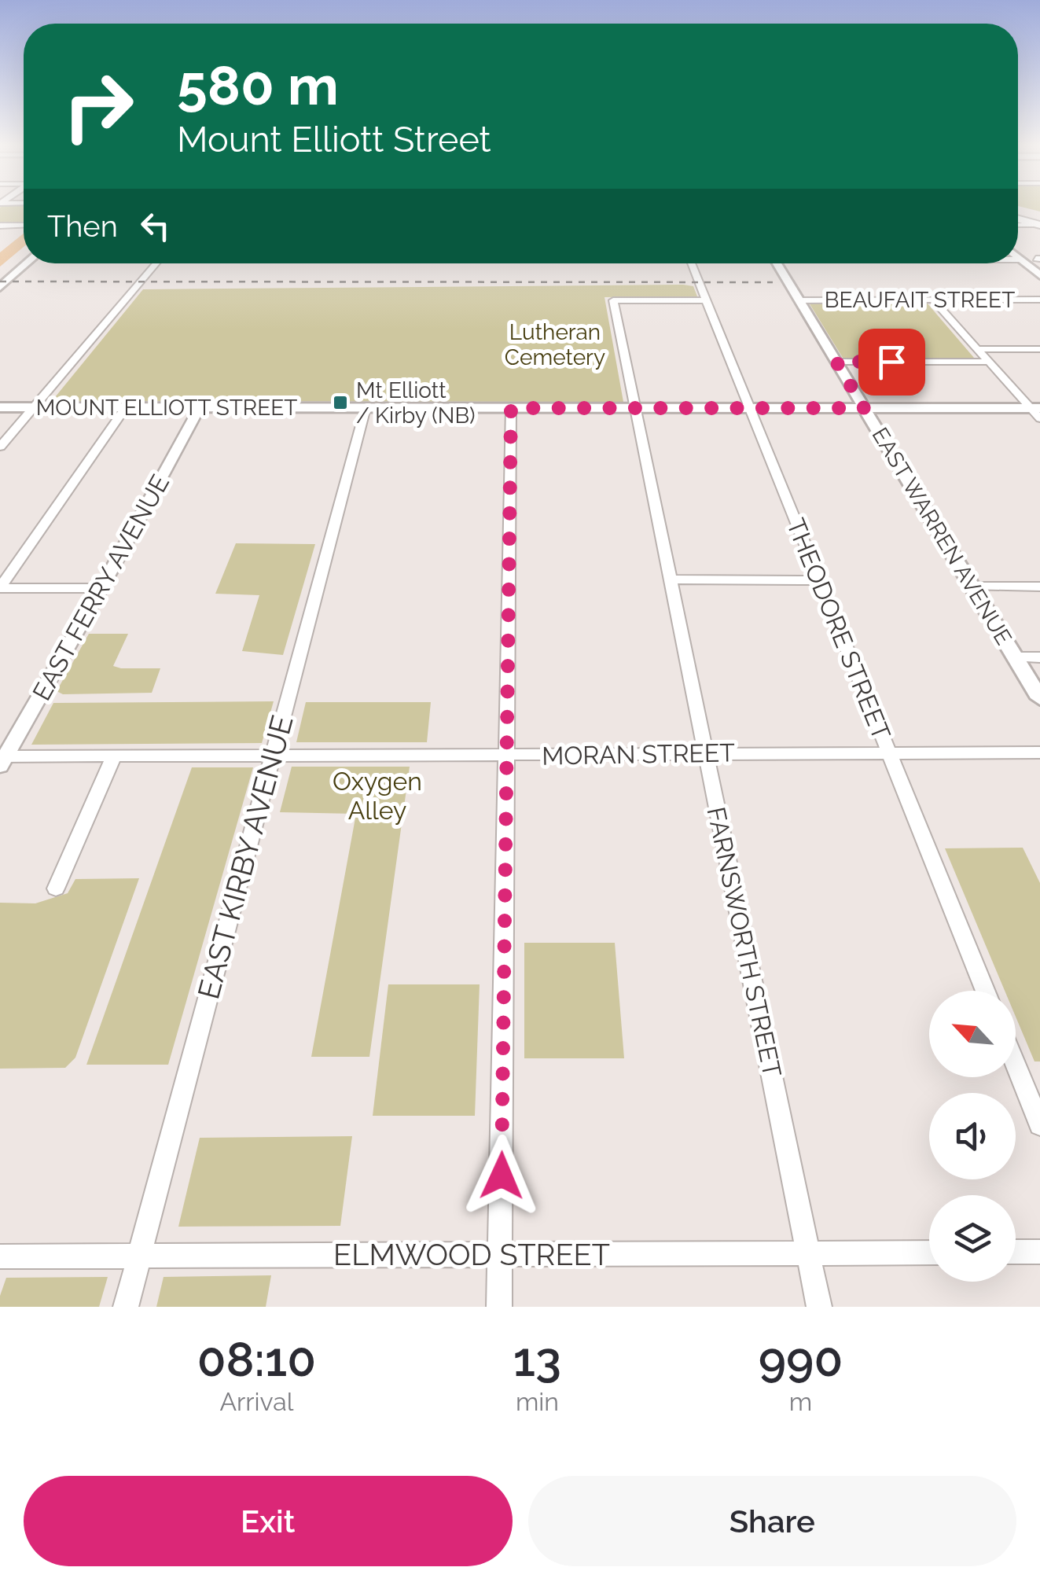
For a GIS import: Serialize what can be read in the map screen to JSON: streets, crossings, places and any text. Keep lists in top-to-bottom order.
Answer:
{
  "streets": {
    "main road": ["MOUNT ELLIOTT STREET", "EAST WARREN AVENUE"],
    "street": [
      "BEAUFAIT STREET",
      "EAST FERRY AVENUE",
      "THEODORE STREET",
      "MORAN STREET",
      "EAST KIRBY AVENUE",
      "FARNSWORTH STREET",
      "ELMWOOD STREET"
    ]
  },
  "crossings": [
    ["BEAUFAIT STREET", "EAST WARREN AVENUE"],
    ["MOUNT ELLIOTT STREET", "EAST WARREN AVENUE"],
    ["MOUNT ELLIOTT STREET", "EAST FERRY AVENUE"],
    ["MOUNT ELLIOTT STREET", "THEODORE STREET"],
    ["MOUNT ELLIOTT STREET", "EAST KIRBY AVENUE"],
    ["MOUNT ELLIOTT STREET", "FARNSWORTH STREET"],
    ["EAST FERRY AVENUE", "MORAN STREET"],
    ["THEODORE STREET", "MORAN STREET"],
    ["THEODORE STREET", "FARNSWORTH STREET"],
    ["MORAN STREET", "EAST KIRBY AVENUE"],
    ["MORAN STREET", "FARNSWORTH STREET"],
    ["EAST KIRBY AVENUE", "ELMWOOD STREET"],
    ["FARNSWORTH STREET", "ELMWOOD STREET"]
  ],
  "parks": ["Lutheran Cemetery", "Oxygen Alley"],
  "places": {
    "transit": ["Mt Elliott / Kirby (NB)"]
  },
  "north": "top left",
  "page": {
    "turn": ["580 m", "Mount Elliott Street"],
    "then": "Then",
    "eta": [
      "08:10",
      "Arrival",
      "13",
      "min",
      "990",
      "m"
    ],
    "buttons": ["Exit", "Share"]
  }
}
